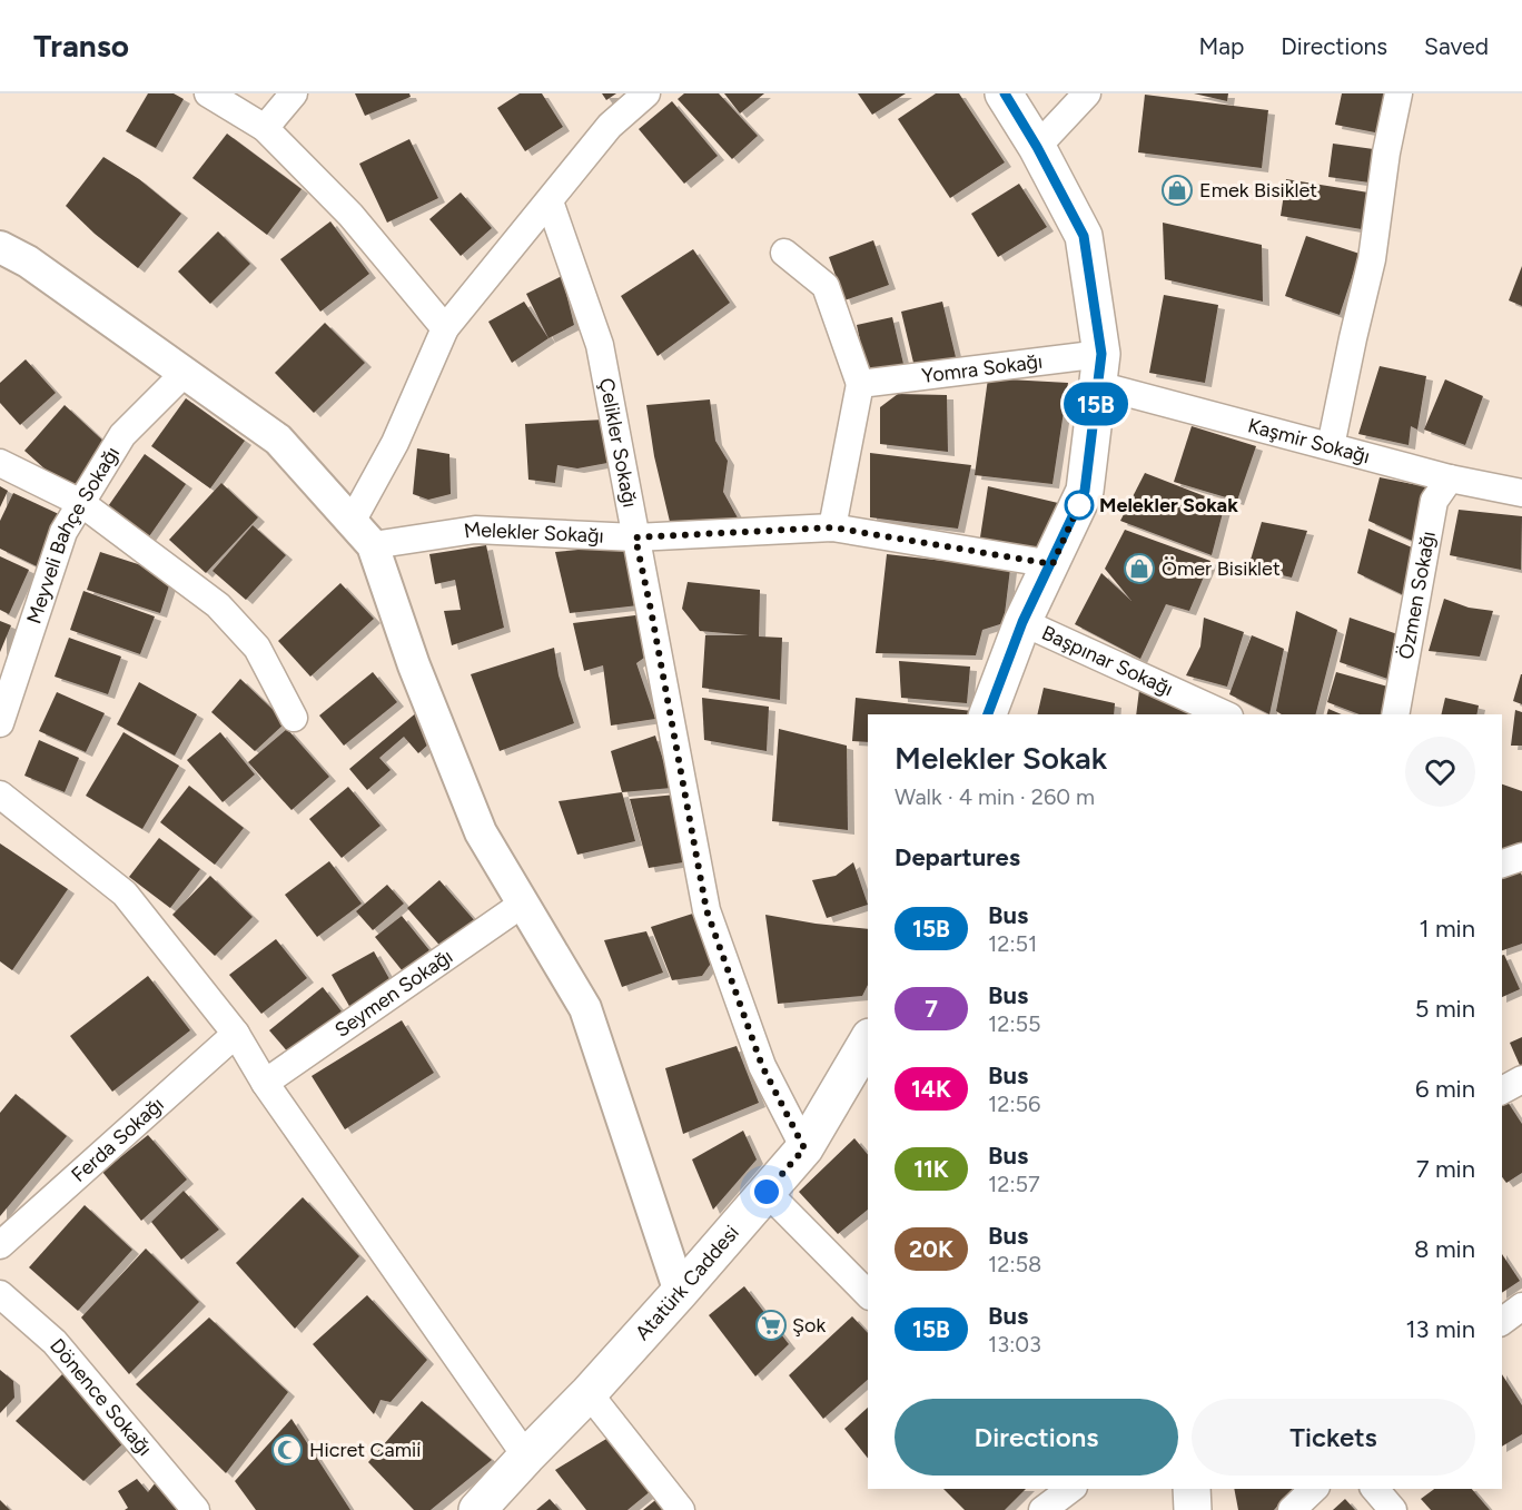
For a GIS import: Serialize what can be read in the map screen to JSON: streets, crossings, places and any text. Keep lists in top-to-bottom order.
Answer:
{
  "streets": {
    "main road": ["Atatürk Caddesi"],
    "street": [
      "Yomra Sokağı",
      "Kaşmir Sokağı",
      "Çelikler Sokağı",
      "Melekler Sokağı",
      "Meyveli Bahçe Sokağı",
      "Özmen Sokağı",
      "Başpınar Sokağı",
      "Seymen Sokağı",
      "Ferda Sokağı",
      "Dönence Sokağı"
    ]
  },
  "crossings": [
    ["Yomra Sokağı", "Kaşmir Sokağı"],
    ["Kaşmir Sokağı", "Özmen Sokağı"],
    ["Çelikler Sokağı", "Melekler Sokağı"],
    ["Çelikler Sokağı", "Atatürk Caddesi"]
  ],
  "places": {
    "shop": ["Emek Bisiklet", "Ömer Bisiklet"],
    "other": ["Melekler Sokak"],
    "supermarket": ["Şok"],
    "mosque": ["Hicret Camii"]
  },
  "lines": ["bus line 15B"],
  "page": {
    "header": "Transo",
    "nav": ["Map", "Directions", "Saved"],
    "on_map": "15B",
    "heading": [
      ["Melekler Sokak", "Walk · 4 min · 260 m"],
      "Departures"
    ],
    "list": [
      {
        "mark": "15B",
        "name": "Bus",
        "note": "12:51",
        "value": "1 min"
      },
      {
        "mark": "7",
        "name": "Bus",
        "note": "12:55",
        "value": "5 min"
      },
      {
        "mark": "14K",
        "name": "Bus",
        "note": "12:56",
        "value": "6 min"
      },
      {
        "mark": "11K",
        "name": "Bus",
        "note": "12:57",
        "value": "7 min"
      },
      {
        "mark": "20K",
        "name": "Bus",
        "note": "12:58",
        "value": "8 min"
      },
      {
        "mark": "15B",
        "name": "Bus",
        "note": "13:03",
        "value": "13 min"
      }
    ],
    "buttons": ["Directions", "Tickets"]
  }
}
